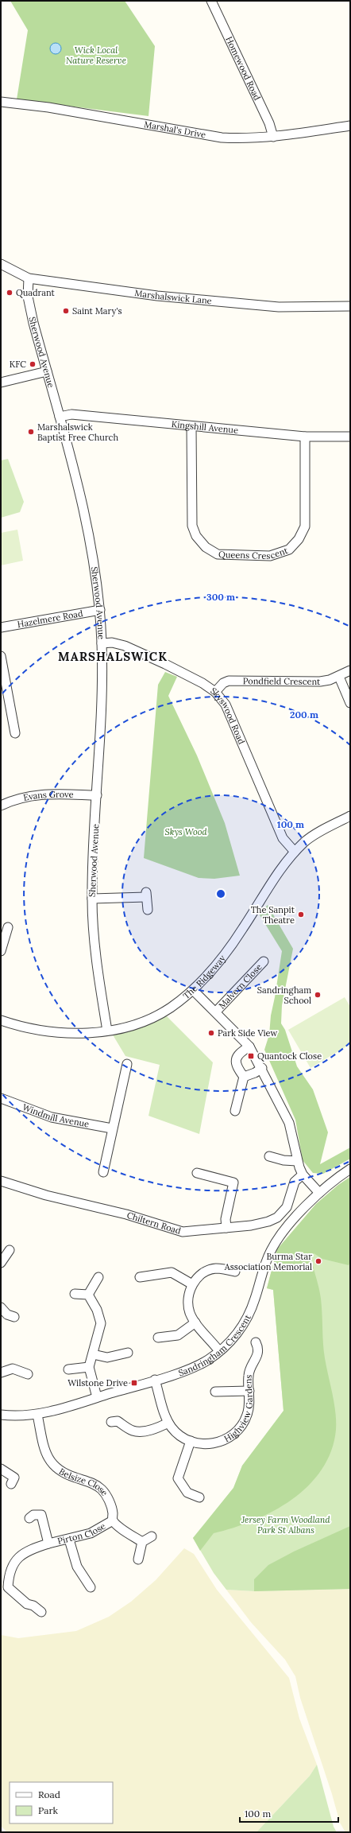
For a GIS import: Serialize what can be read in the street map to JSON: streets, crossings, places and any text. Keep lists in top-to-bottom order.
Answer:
{
  "streets": {
    "street": [
      "Homewood Road",
      "Marshal's Drive",
      "Marshalswick Lane",
      "Sherwood Avenue",
      "Kingshill Avenue",
      "Queens Crescent",
      "Hazelmere Road",
      "Pondfield Crescent",
      "Skyswood Road",
      "Evans Grove",
      "The Ridgeway",
      "Malvern Close",
      "Windmill Avenue",
      "Chiltern Road",
      "Sandringham Crescent",
      "Highview Gardens",
      "Belsize Close",
      "Pirton Close"
    ]
  },
  "crossings": [
    ["Homewood Road", "Marshal's Drive"],
    ["Marshalswick Lane", "Sherwood Avenue"],
    ["Sherwood Avenue", "Kingshill Avenue"],
    ["Sherwood Avenue", "Hazelmere Road"],
    ["Sherwood Avenue", "Skyswood Road"],
    ["Sherwood Avenue", "Evans Grove"],
    ["Sherwood Avenue", "The Ridgeway"],
    ["Kingshill Avenue", "Queens Crescent"],
    ["Pondfield Crescent", "Skyswood Road"],
    ["Skyswood Road", "The Ridgeway"],
    ["Sandringham Crescent", "Highview Gardens"],
    ["Sandringham Crescent", "Belsize Close"],
    ["Belsize Close", "Pirton Close"]
  ],
  "districts": ["MARSHALSWICK"],
  "parks": ["Wick Local Nature Reserve", "Skys Wood", "Jersey Farm Woodland Park St Albans"],
  "places": {
    "other": [
      "Quadrant",
      "Saint Mary's",
      "KFC",
      "Marshalswick Baptist Free Church",
      "The Sanpit Theatre",
      "Sandringham School",
      "Park Side View",
      "Burma Star Association Memorial"
    ],
    "transit": ["Quantock Close", "Wilstone Drive"]
  },
  "legend": ["Road", "Park"],
  "scale_bar": "100 m",
  "rings": ["300 m", "200 m", "100 m"]
}
